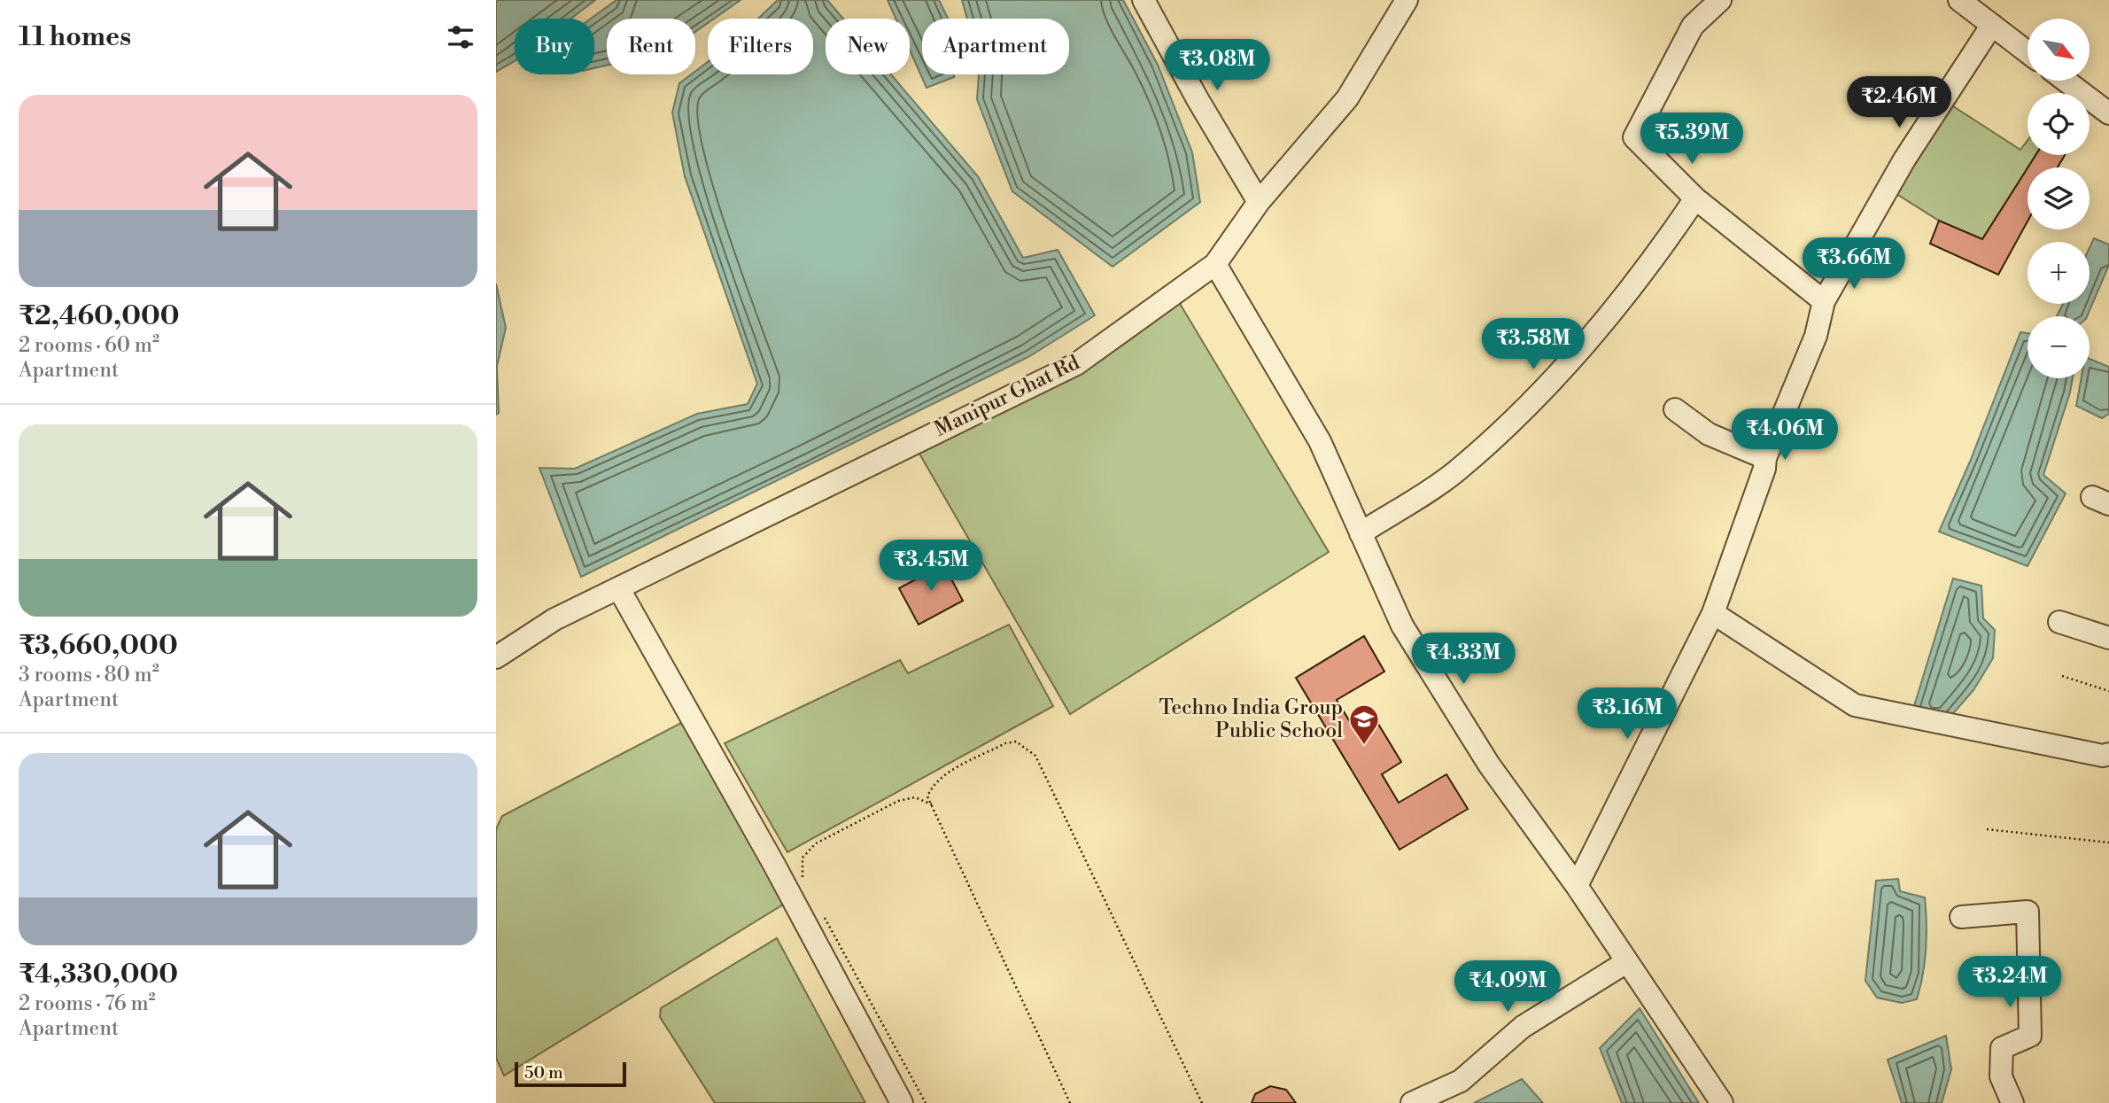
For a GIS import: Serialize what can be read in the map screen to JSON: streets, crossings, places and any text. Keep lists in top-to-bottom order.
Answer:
{
  "streets": {
    "street": ["Manipur Ghat Rd"]
  },
  "places": {
    "school or university": ["Techno India Group Public School"]
  },
  "scale_bar": "50 m",
  "north": "bottom right",
  "page": {
    "heading": "11 homes",
    "map_buttons": ["+", "−"],
    "chip": [
      "Buy",
      "Rent",
      "Filters",
      "New",
      "Apartment"
    ],
    "price": [
      "₹3.08M",
      "₹2.46M",
      "₹5.39M",
      "₹3.66M",
      "₹3.58M",
      "₹4.06M",
      "₹3.45M",
      "₹4.33M",
      "₹3.16M",
      "₹3.24M",
      "₹4.09M"
    ],
    "list": [
      {
        "name": "₹2,460,000",
        "note": "2 rooms · 60 m² · Apartment"
      },
      {
        "name": "₹3,660,000",
        "note": "3 rooms · 80 m² · Apartment"
      },
      {
        "name": "₹4,330,000",
        "note": "2 rooms · 76 m² · Apartment"
      }
    ],
    "scale": "50 m"
  }
}
